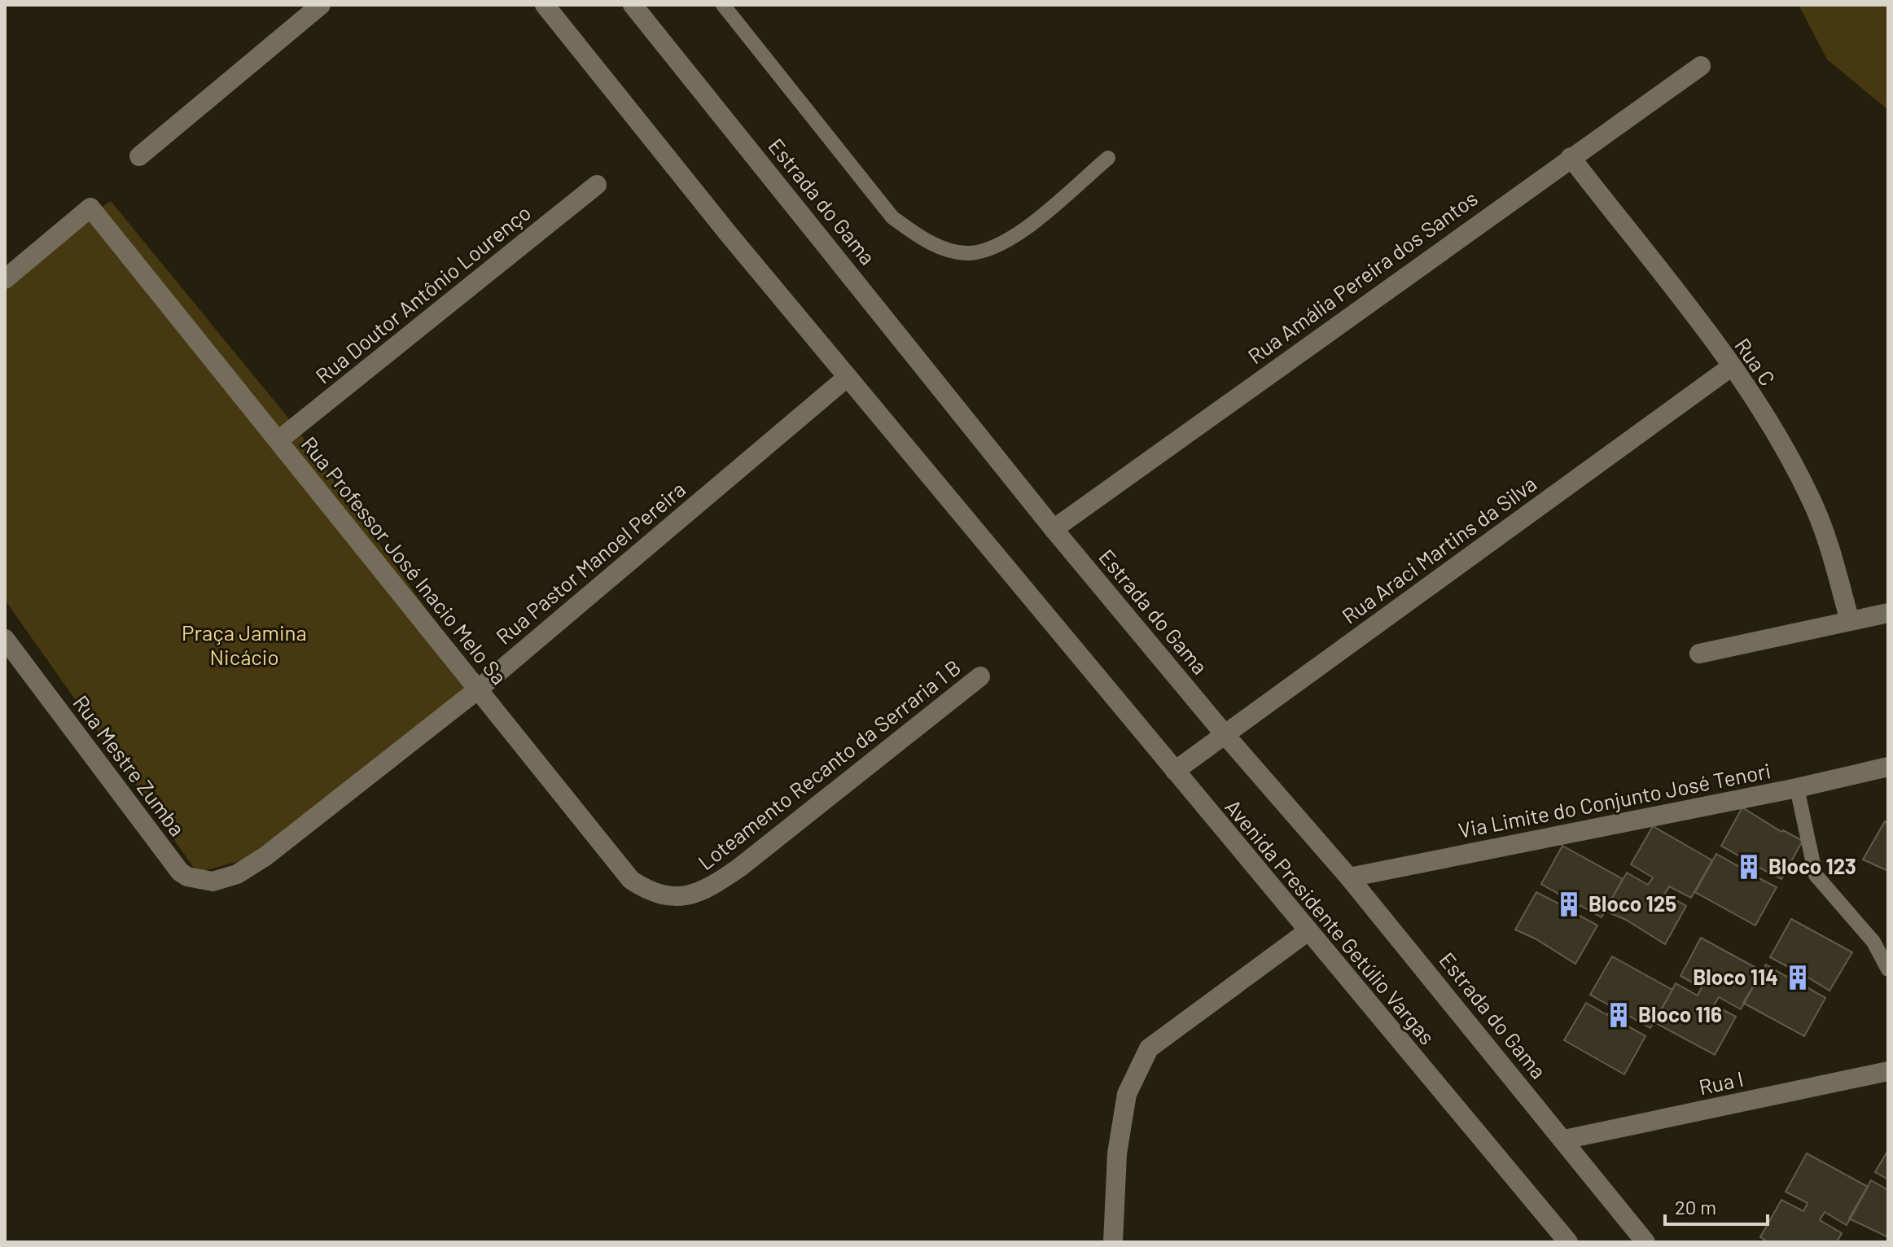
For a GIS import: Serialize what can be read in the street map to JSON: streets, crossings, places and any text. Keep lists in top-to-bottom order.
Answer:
{
  "streets": {
    "street": [
      "Estrada do Gama",
      "Rua Amália Pereira dos Santos",
      "Rua Doutor Antônio Lourenço",
      "Rua C",
      "Rua Araci Martins da Silva",
      "Rua Professor José Inacio Melo Sa",
      "Rua Pastor Manoel Pereira",
      "Loteamento Recanto da Serraria 1 B",
      "Rua Mestre Zumba",
      "Via Limite do Conjunto José Tenori",
      "Avenida Presidente Getúlio Vargas",
      "Rua I"
    ]
  },
  "crossings": [
    ["Estrada do Gama", "Rua Amália Pereira dos Santos"],
    ["Estrada do Gama", "Rua Araci Martins da Silva"],
    ["Estrada do Gama", "Via Limite do Conjunto José Tenori"],
    ["Estrada do Gama", "Rua I"],
    ["Rua Amália Pereira dos Santos", "Rua C"],
    ["Rua Doutor Antônio Lourenço", "Rua Professor José Inacio Melo Sa"],
    ["Rua C", "Rua Araci Martins da Silva"],
    ["Rua Araci Martins da Silva", "Avenida Presidente Getúlio Vargas"],
    ["Rua Professor José Inacio Melo Sa", "Rua Pastor Manoel Pereira"],
    ["Rua Professor José Inacio Melo Sa", "Loteamento Recanto da Serraria 1 B"],
    ["Rua Pastor Manoel Pereira", "Rua Mestre Zumba"],
    ["Rua Pastor Manoel Pereira", "Avenida Presidente Getúlio Vargas"]
  ],
  "parks": ["Praça Jamina Nicácio"],
  "places": {
    "building": [
      "Bloco 123",
      "Bloco 125",
      "Bloco 114",
      "Bloco 116"
    ]
  },
  "scale_bar": "20 m"
}
